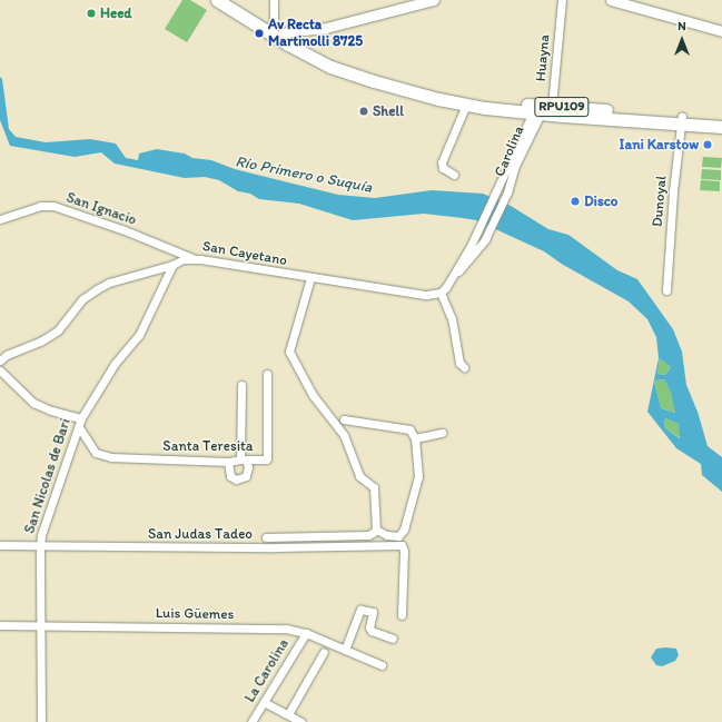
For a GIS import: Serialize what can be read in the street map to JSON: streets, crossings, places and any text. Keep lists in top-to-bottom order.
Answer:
{
  "streets": {
    "main road": ["RPU109"],
    "street": [
      "Huayna",
      "Carolina",
      "Dunoyal",
      "San Ignacio",
      "San Cayetano",
      "Santa Teresita",
      "San Nicolas de Bari",
      "San Judas Tadeo",
      "Luis Güemes",
      "La Carolina"
    ]
  },
  "crossings": [
    ["Huayna", "RPU109"],
    ["Huayna", "Carolina"],
    ["RPU109", "Carolina"],
    ["RPU109", "Dunoyal"],
    ["San Ignacio", "San Cayetano"],
    ["San Cayetano", "San Nicolas de Bari"],
    ["Santa Teresita", "San Nicolas de Bari"],
    ["San Nicolas de Bari", "San Judas Tadeo"],
    ["San Nicolas de Bari", "Luis Güemes"],
    ["Luis Güemes", "La Carolina"]
  ],
  "water": ["Río Primero o Suquía"],
  "places": [
    "Heed",
    "Av Recta Martinolli 8725",
    "Shell",
    "Iani Karstow",
    "Disco"
  ],
  "north": "top"
}
